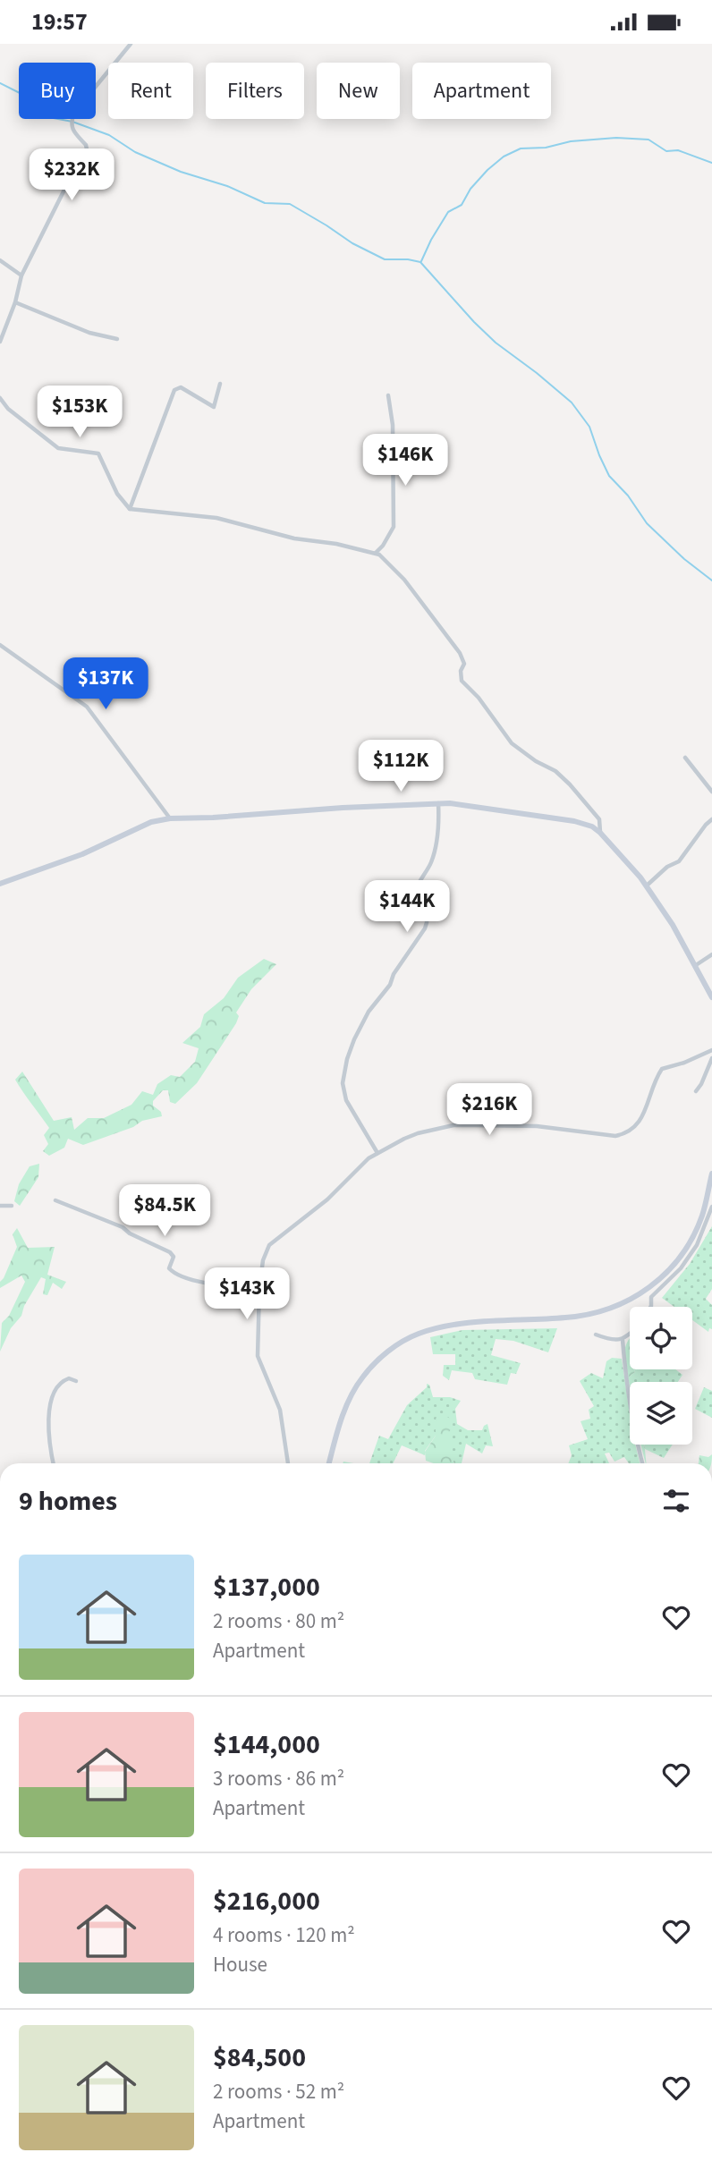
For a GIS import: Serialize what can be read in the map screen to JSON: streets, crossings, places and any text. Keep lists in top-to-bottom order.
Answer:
{
  "page": {
    "status": "19:57",
    "chip": [
      "Buy",
      "Rent",
      "Filters",
      "New",
      "Apartment"
    ],
    "price": [
      "$232K",
      "$153K",
      "$146K",
      "$137K",
      "$112K",
      "$144K",
      "$216K",
      "$84.5K",
      "$143K"
    ],
    "heading": "9 homes",
    "list": [
      {
        "name": "$137,000",
        "note": "2 rooms · 80 m² · Apartment"
      },
      {
        "name": "$144,000",
        "note": "3 rooms · 86 m² · Apartment"
      },
      {
        "name": "$216,000",
        "note": "4 rooms · 120 m² · House"
      },
      {
        "name": "$84,500",
        "note": "2 rooms · 52 m² · Apartment"
      }
    ]
  }
}
